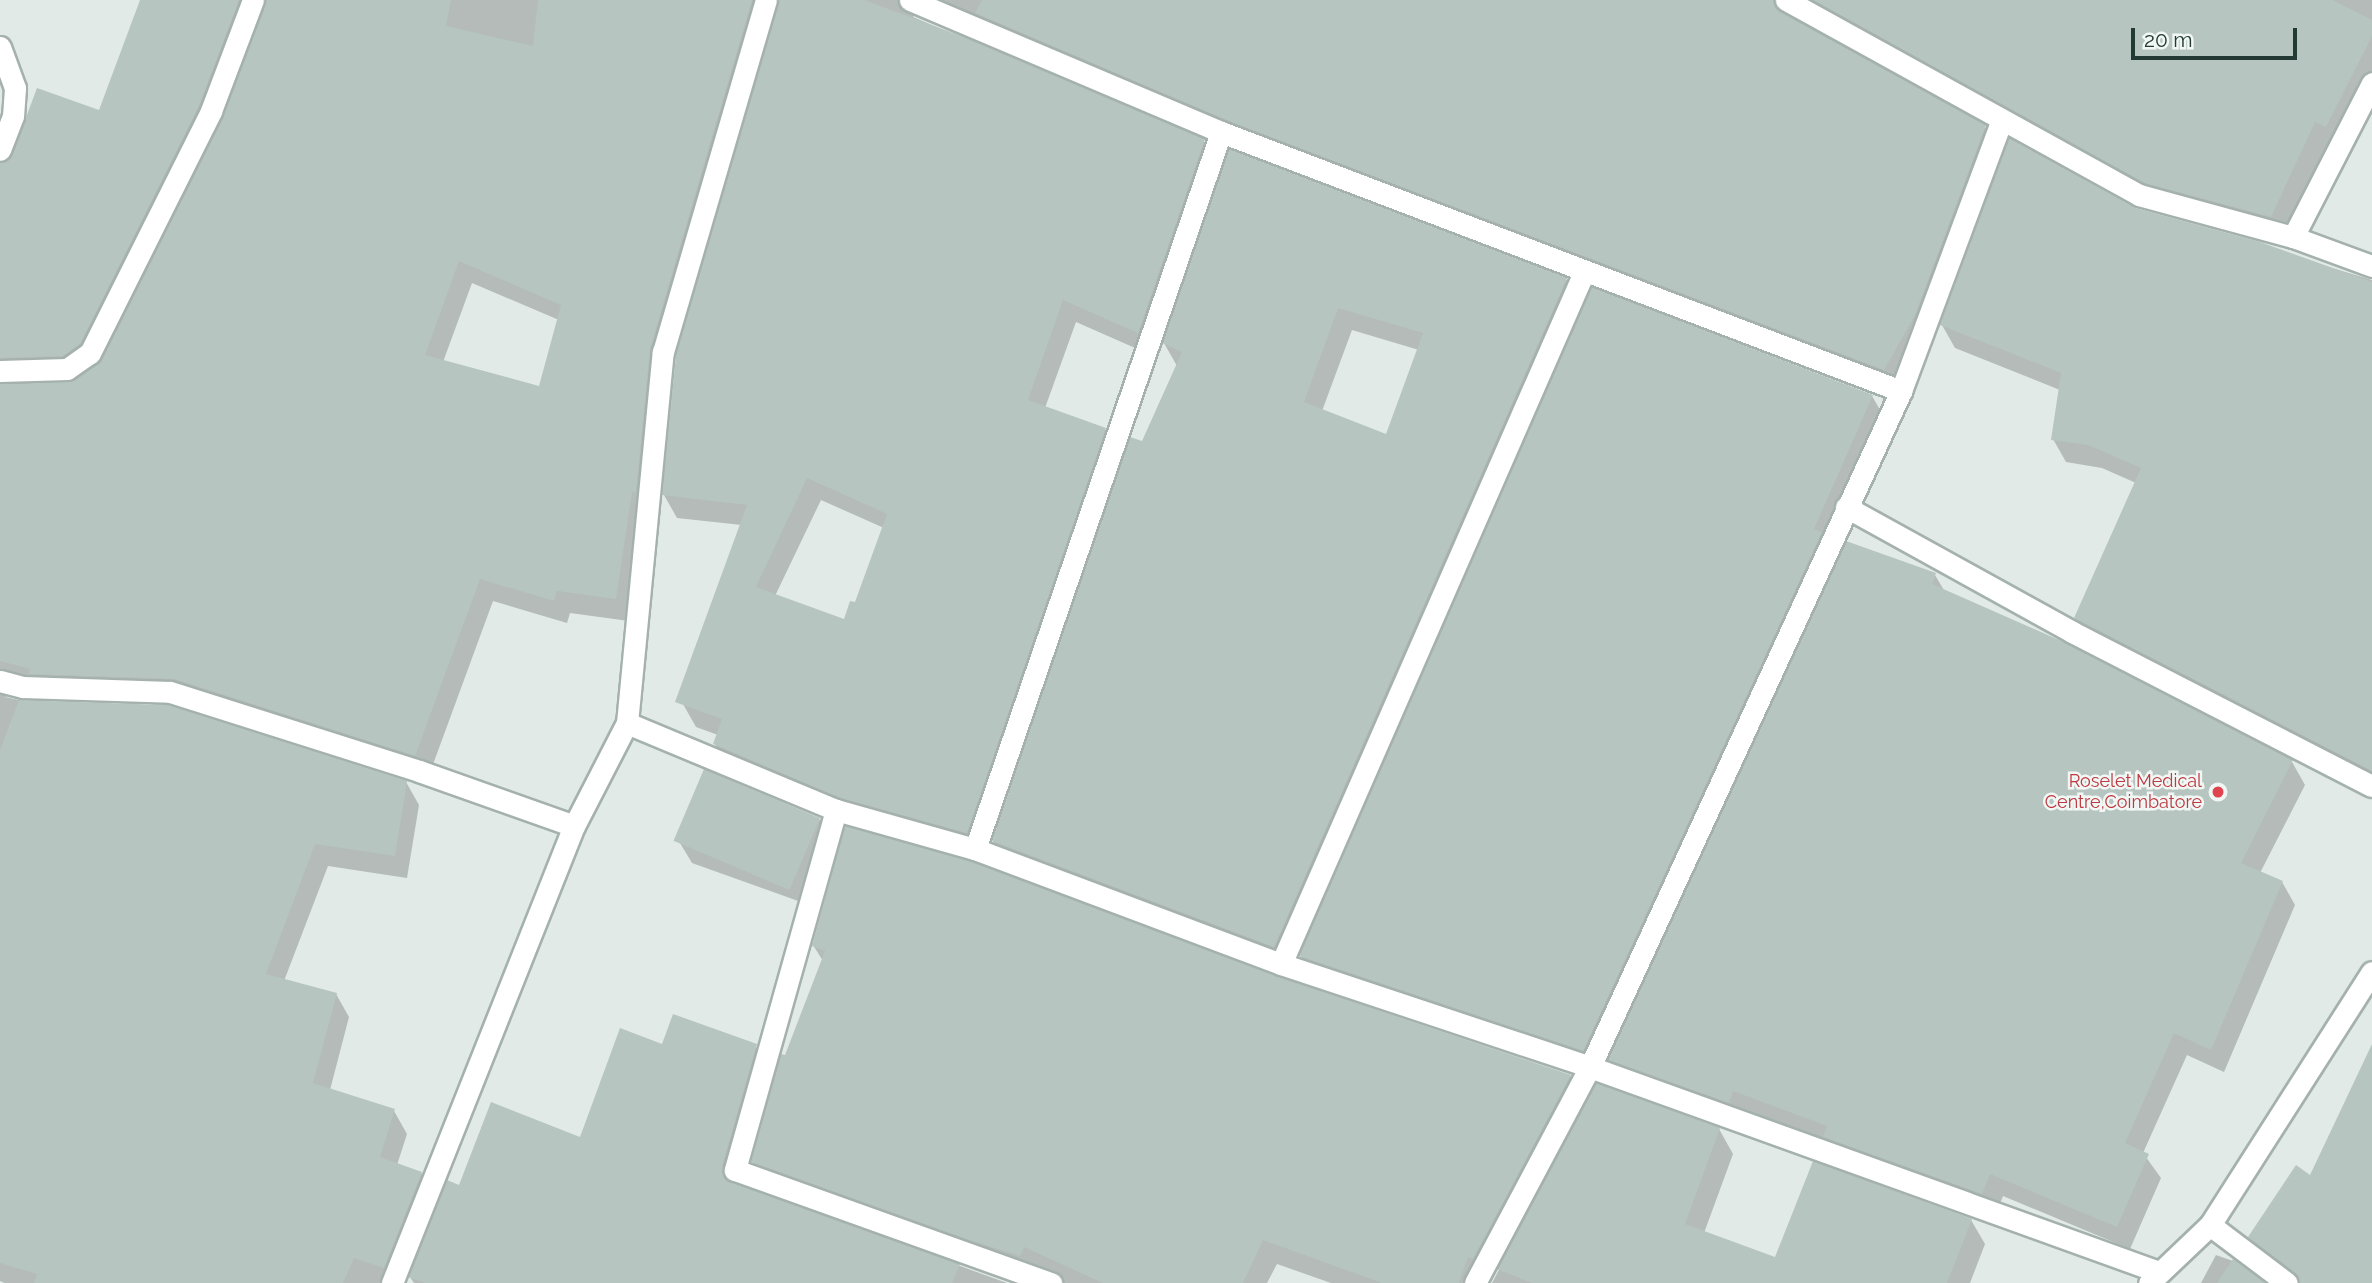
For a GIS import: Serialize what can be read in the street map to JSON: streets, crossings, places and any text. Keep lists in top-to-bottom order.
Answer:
{
  "places": ["Roselet Medical Centre,Coimbatore"],
  "scale_bar": "20 m"
}
